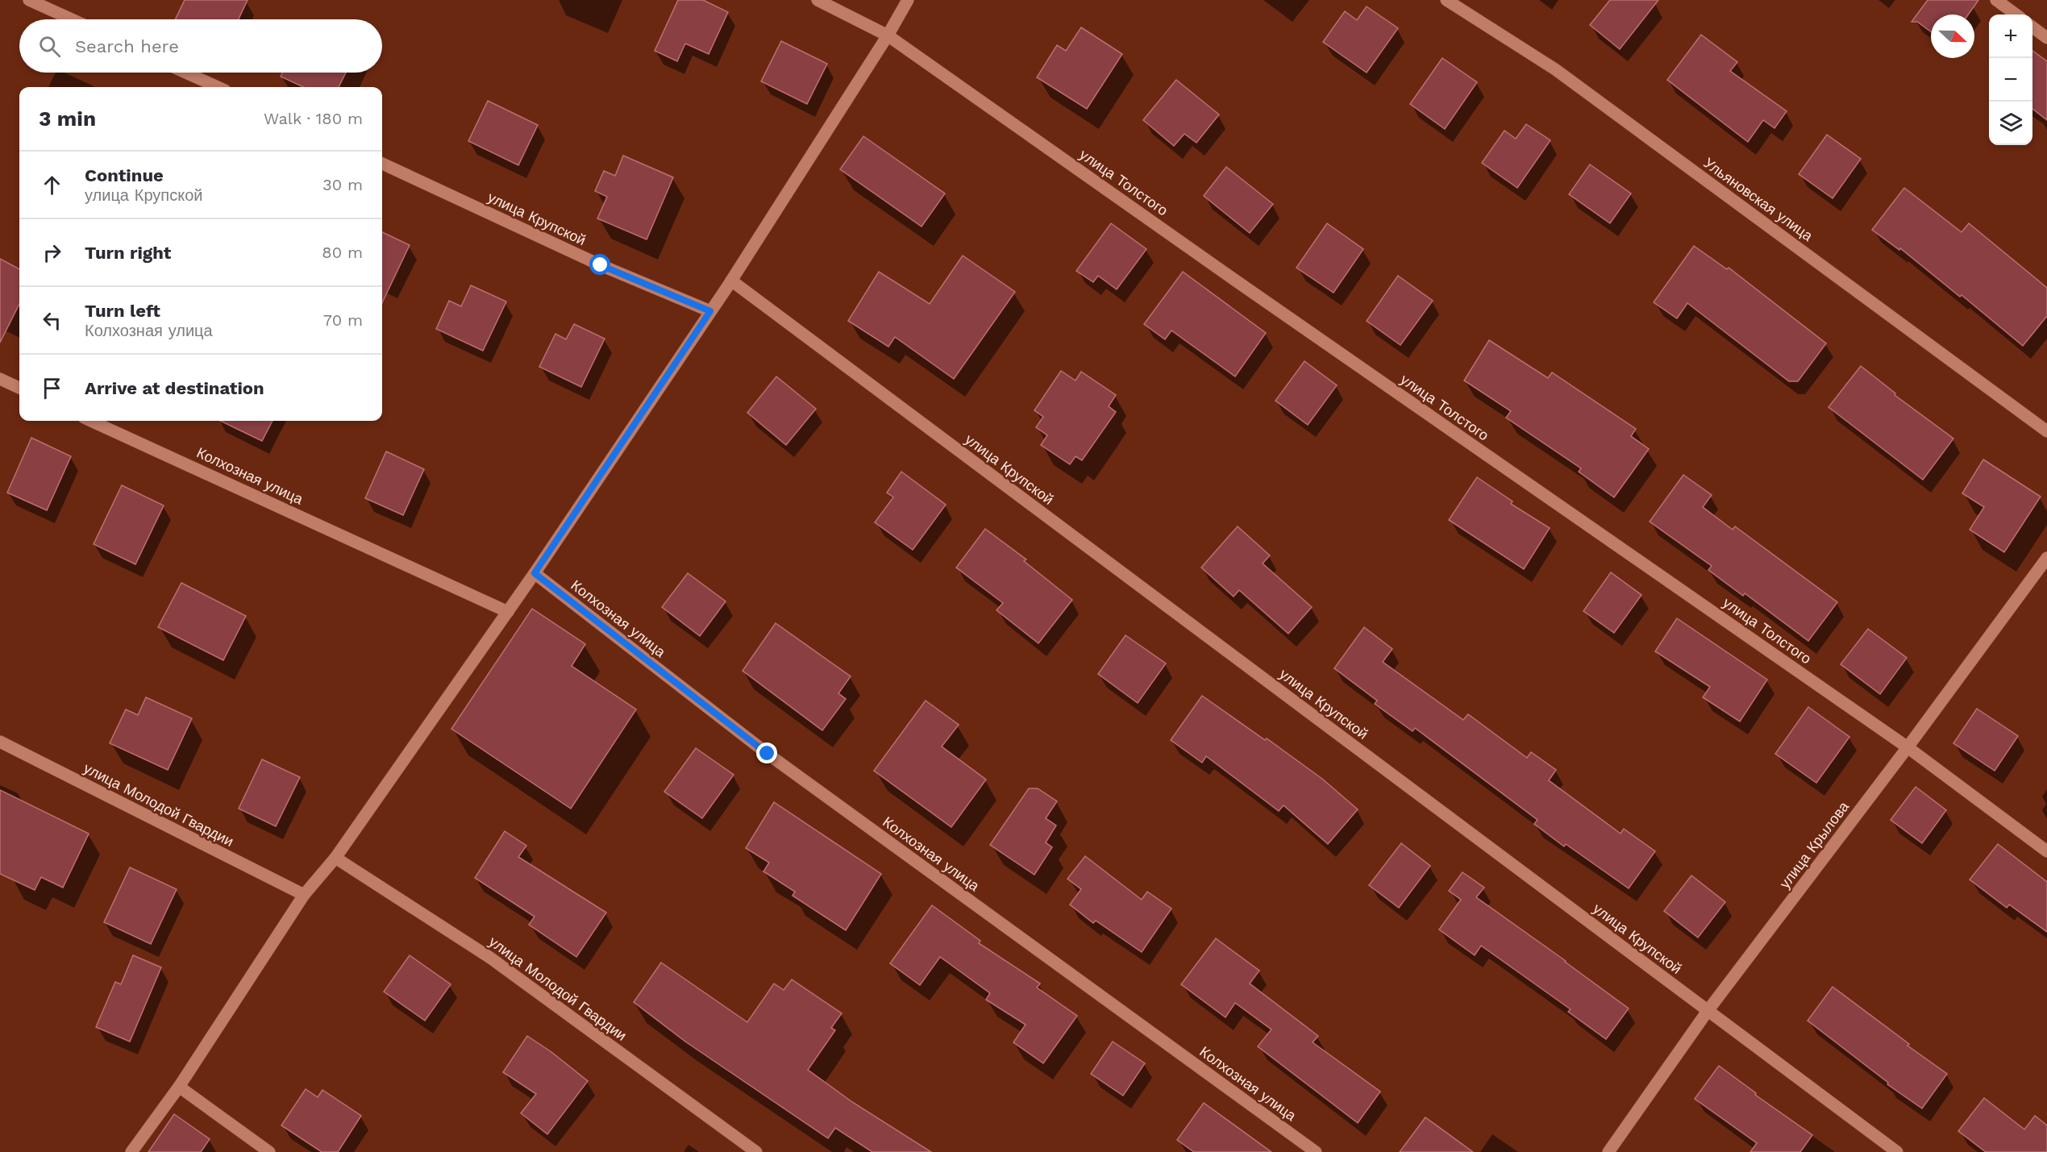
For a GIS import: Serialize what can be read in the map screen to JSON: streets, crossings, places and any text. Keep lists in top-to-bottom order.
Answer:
{
  "streets": {
    "street": [
      "улица Толстого",
      "Ульяновская улица",
      "улица Крупской",
      "Колхозная улица",
      "улица Молодой Гвардии",
      "улица Крылова"
    ]
  },
  "crossings": [
    ["улица Толстого", "улица Крылова"],
    ["улица Крупской", "улица Крылова"]
  ],
  "north": "right",
  "page": {
    "map_buttons": ["+", "−"],
    "search": "Search here",
    "heading": ["3 min", "Walk · 180 m"],
    "list": [
      ["Continue", "улица Крупской", "30 m"],
      ["Turn right", "80 m"],
      ["Turn left", "Колхозная улица", "70 m"],
      "Arrive at destination"
    ]
  }
}
